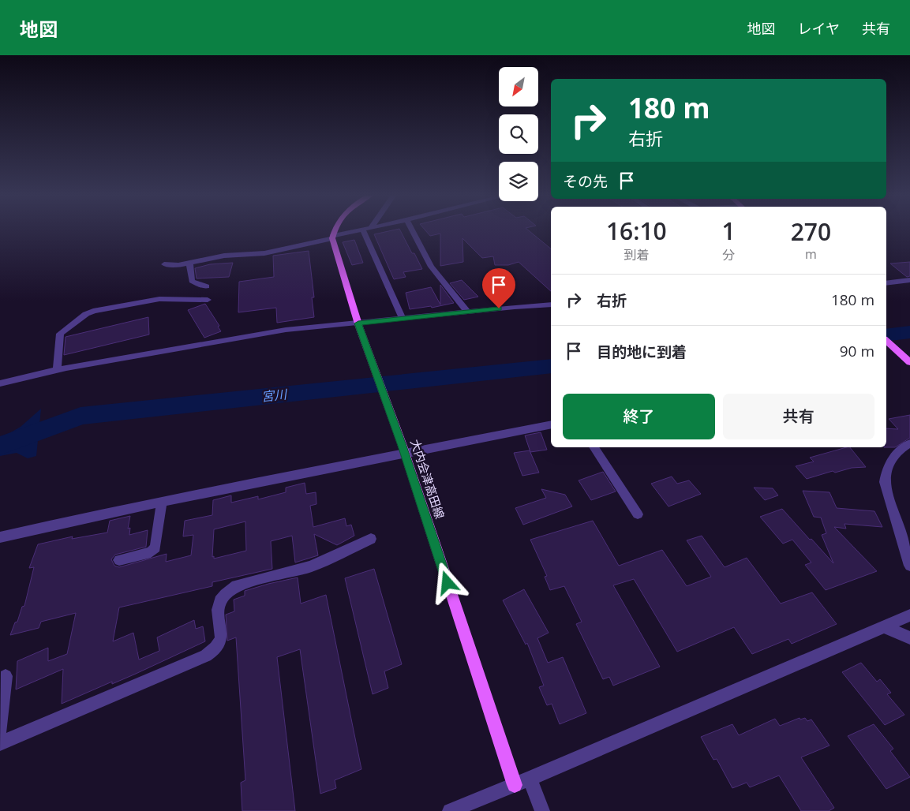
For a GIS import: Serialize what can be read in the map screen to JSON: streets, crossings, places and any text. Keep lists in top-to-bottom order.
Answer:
{
  "streets": {
    "main road": ["大内会津高田線"]
  },
  "water": ["宮川"],
  "north": "bottom left",
  "page": {
    "header": "地図",
    "nav": ["地図", "レイヤ", "共有"],
    "turn": ["180 m", "右折"],
    "then": "その先",
    "eta": [
      "16:10",
      "到着",
      "1",
      "分",
      "270",
      "m"
    ],
    "list": [
      {
        "name": "右折",
        "value": "180 m"
      },
      {
        "name": "目的地に到着",
        "value": "90 m"
      }
    ],
    "buttons": ["終了", "共有"]
  }
}
